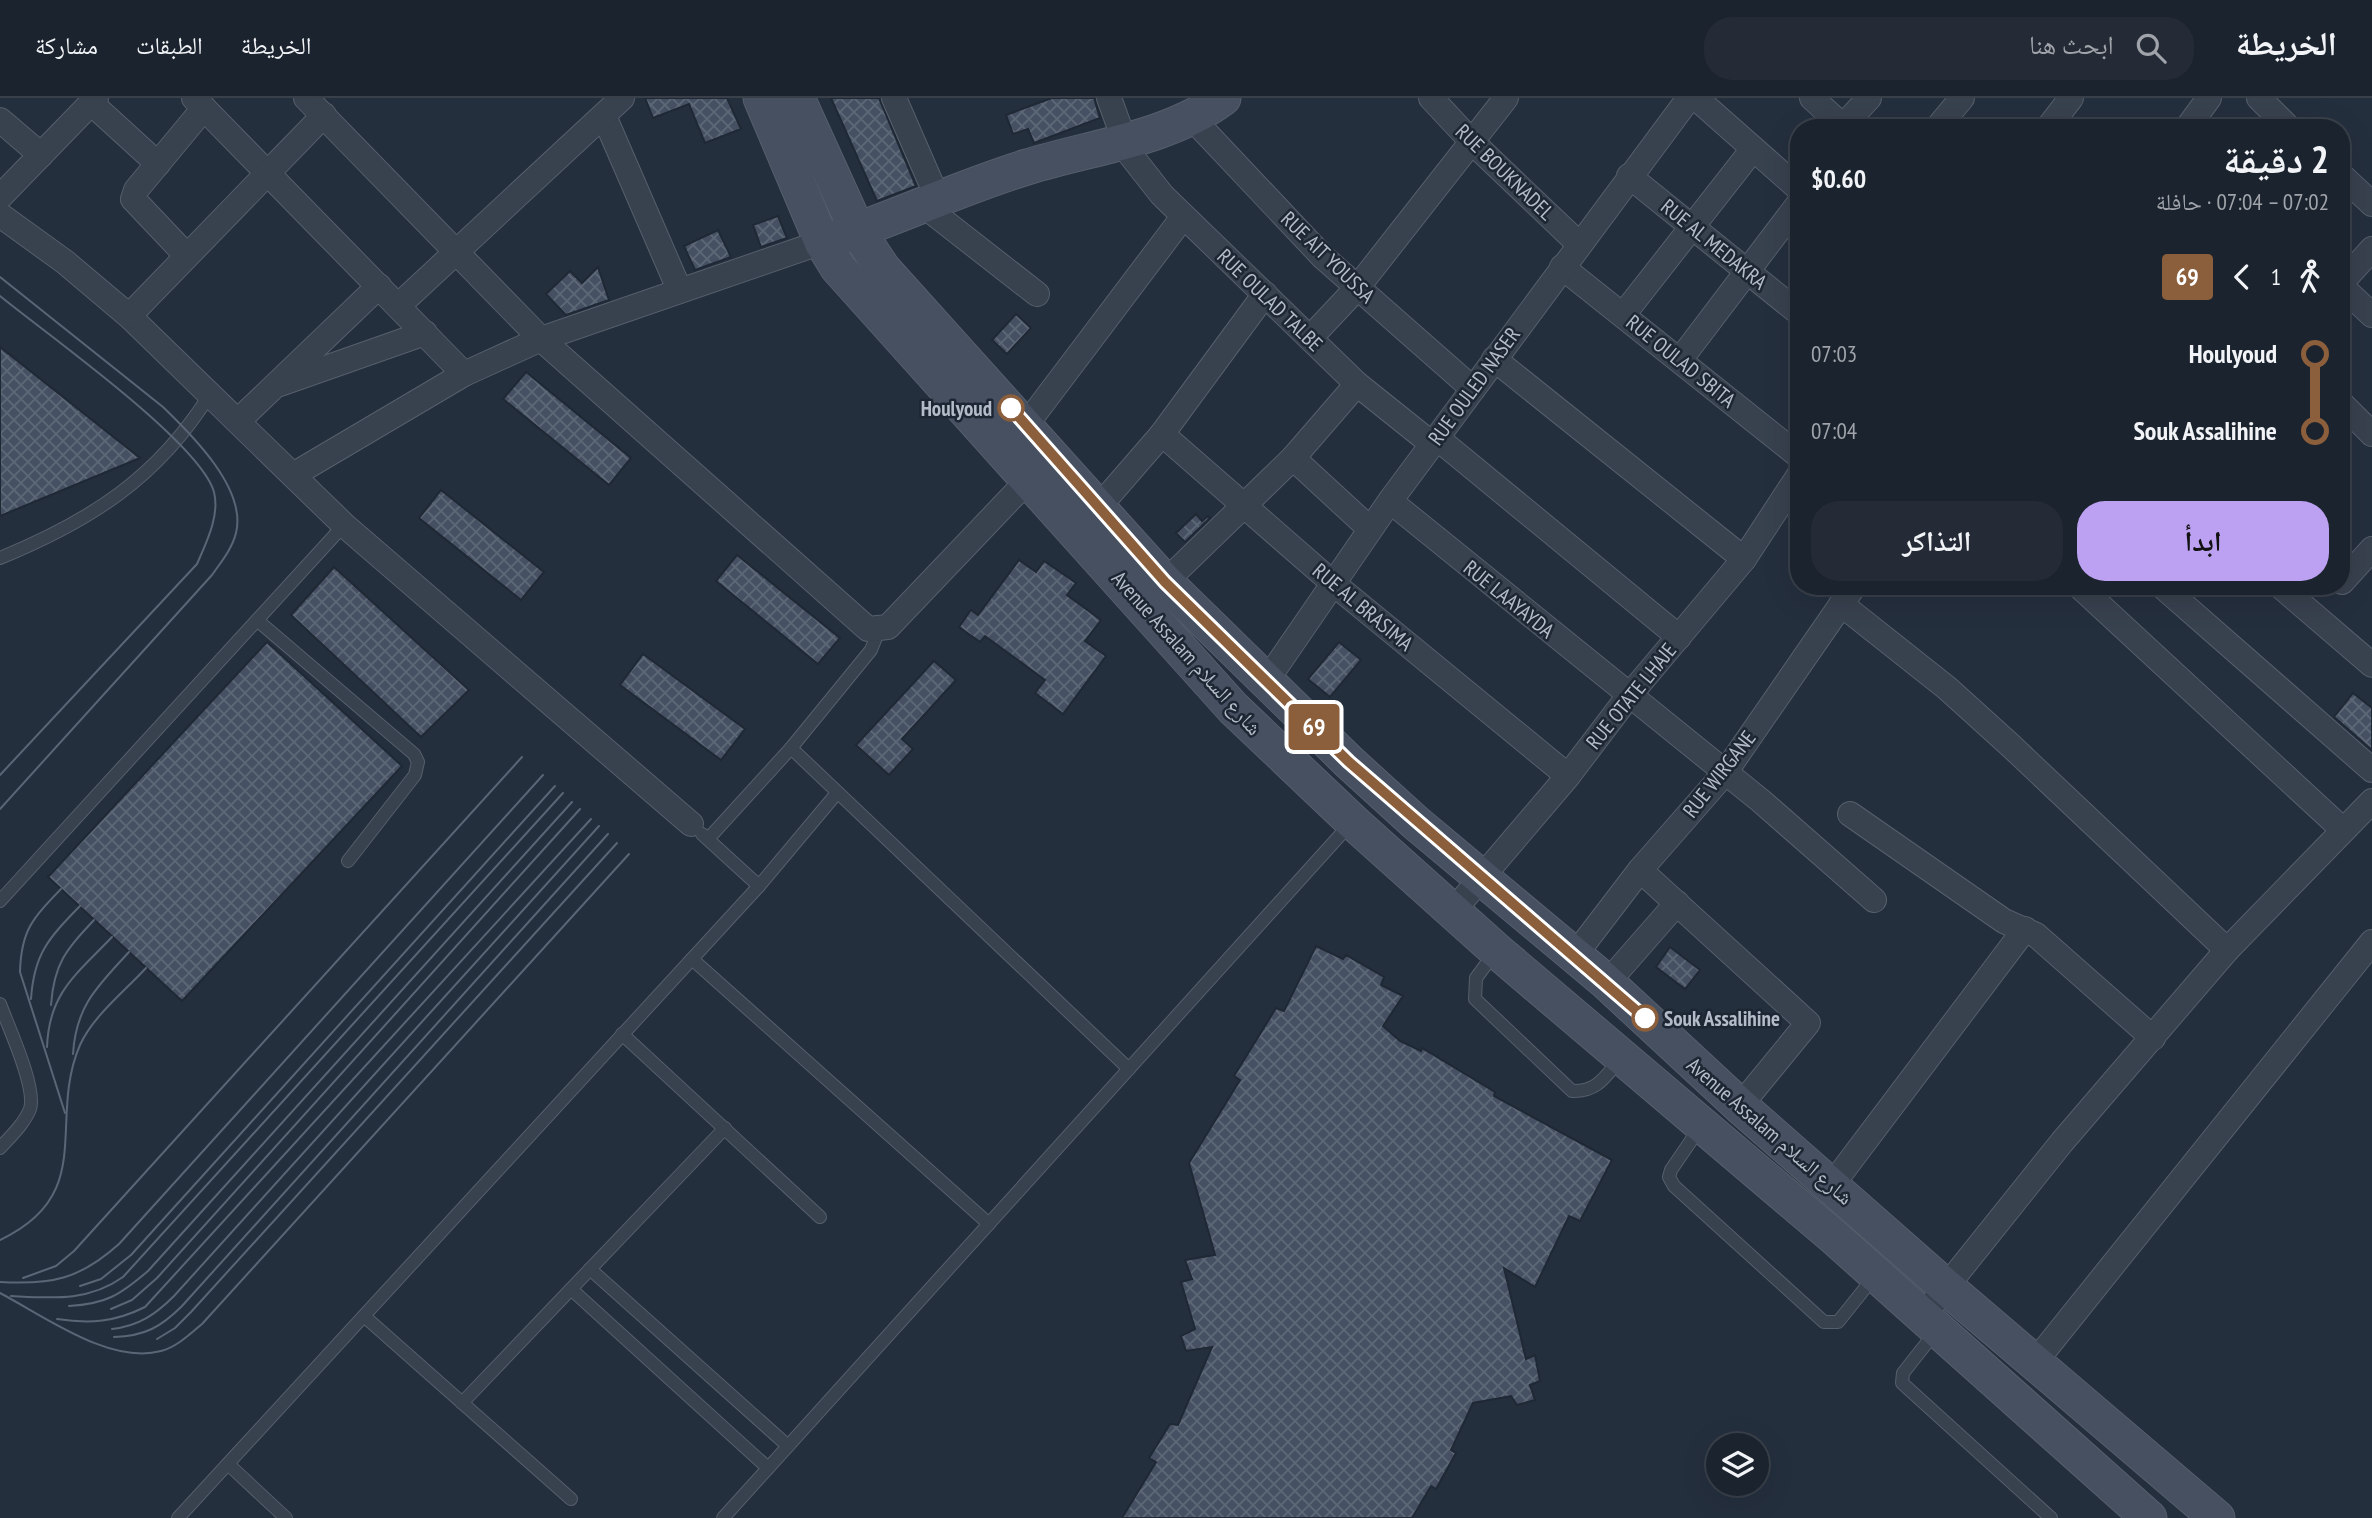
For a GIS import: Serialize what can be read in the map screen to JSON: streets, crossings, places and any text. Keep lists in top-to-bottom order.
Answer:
{
  "streets": {
    "street": [
      "RUE BOUKNADEL",
      "RUE AL MEDAKRA",
      "RUE AIT YOUSSA",
      "RUE OULAD TALBE",
      "RUE OULAD SBITA",
      "RUE OULED NASER",
      "RUE LAAYAYDA",
      "RUE AL BRASIMA",
      "Avenue Assalam شارع السلام",
      "RUE OTATE LHAJE",
      "RUE WIRGANE"
    ]
  },
  "crossings": [
    ["RUE BOUKNADEL", "RUE OULED NASER"],
    ["RUE AL MEDAKRA", "RUE OULED NASER"],
    ["RUE AIT YOUSSA", "RUE OULED NASER"],
    ["RUE OULAD TALBE", "RUE OULED NASER"],
    ["RUE OULAD TALBE", "RUE OTATE LHAJE"],
    ["RUE OULAD SBITA", "RUE OULED NASER"],
    ["RUE OULED NASER", "RUE LAAYAYDA"],
    ["RUE OULED NASER", "RUE AL BRASIMA"],
    ["RUE OULED NASER", "Avenue Assalam شارع السلام"],
    ["RUE LAAYAYDA", "RUE OTATE LHAJE"],
    ["RUE LAAYAYDA", "RUE WIRGANE"],
    ["RUE AL BRASIMA", "RUE OTATE LHAJE"],
    ["Avenue Assalam شارع السلام", "RUE OTATE LHAJE"],
    ["Avenue Assalam شارع السلام", "RUE WIRGANE"]
  ],
  "places": ["Houlyoud", "Souk Assalihine"],
  "lines": ["bus line 69"],
  "page": {
    "header": "الخريطة",
    "search": "ابحث هنا",
    "nav": ["الخريطة", "الطبقات", "مشاركة"],
    "on_map": "69",
    "heading": ["2 دقيقة", "07:02 – 07:04 · حافلة", "$0.60"],
    "legs": ["1", "69"],
    "list": [
      {
        "name": "Houlyoud",
        "value": "07:03"
      },
      {
        "name": "Souk Assalihine",
        "value": "07:04"
      }
    ],
    "buttons": ["ابدأ", "التذاكر"]
  }
}
